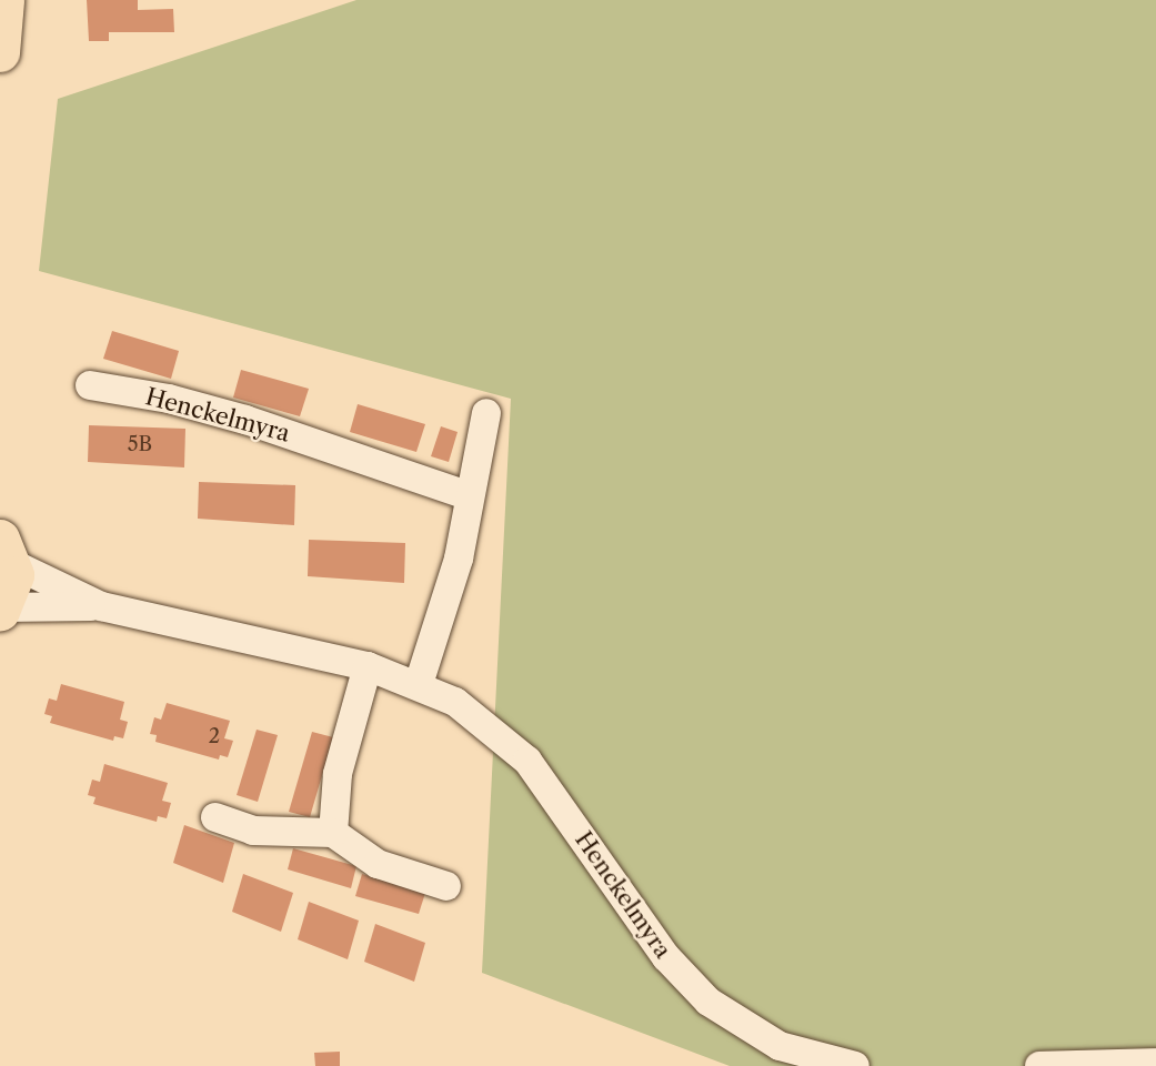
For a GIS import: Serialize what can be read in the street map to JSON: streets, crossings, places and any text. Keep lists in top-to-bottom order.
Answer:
{
  "streets": {
    "street": ["Henckelmyra"]
  },
  "house_numbers": ["5B", "2"]
}
